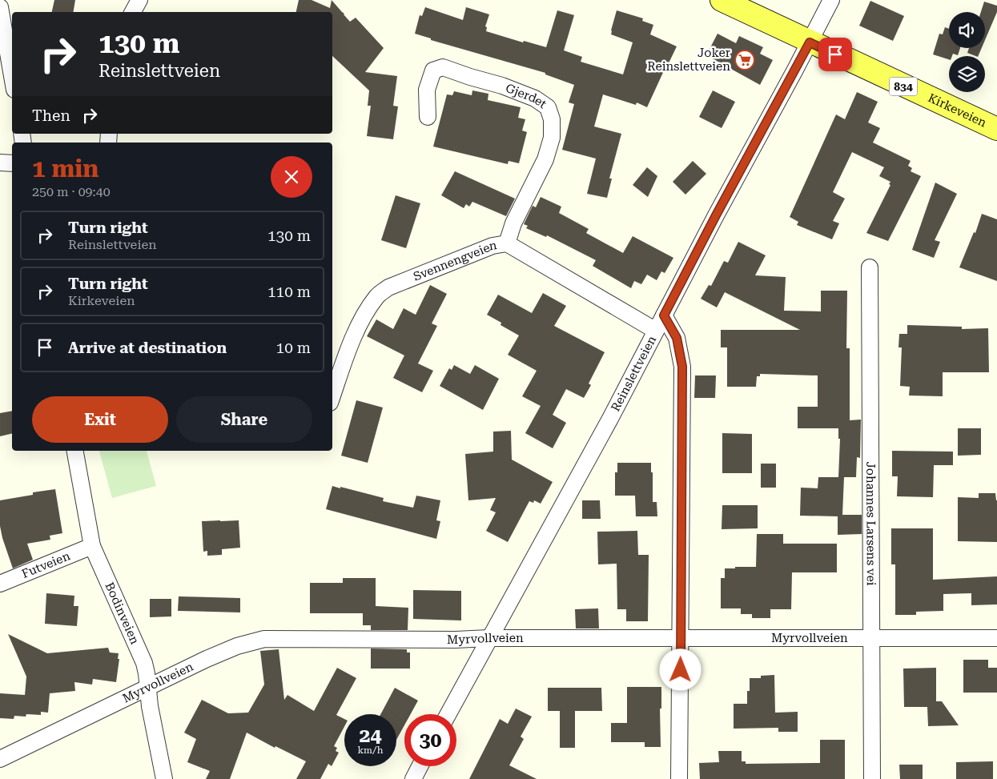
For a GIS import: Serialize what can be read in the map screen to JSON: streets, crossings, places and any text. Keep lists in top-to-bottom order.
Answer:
{
  "streets": {
    "main road": ["834", "Kirkeveien"],
    "street": [
      "Gjerdet",
      "Svennengveien",
      "Reinslettveien",
      "Johannes Larsens vei",
      "Futveien",
      "Bodinveien",
      "Myrvollveien"
    ]
  },
  "crossings": [
    ["Gjerdet", "Svennengveien"],
    ["Kirkeveien", "Reinslettveien"],
    ["Svennengveien", "Reinslettveien"],
    ["Reinslettveien", "Myrvollveien"],
    ["Johannes Larsens vei", "Myrvollveien"],
    ["Futveien", "Bodinveien"],
    ["Bodinveien", "Myrvollveien"]
  ],
  "places": {
    "supermarket": ["Joker Reinslettveien"]
  },
  "page": {
    "turn": ["130 m", "Reinslettveien"],
    "then": "Then",
    "heading": ["1 min", "250 m · 09:40"],
    "list": [
      {
        "name": "Turn right",
        "note": "Reinslettveien",
        "value": "130 m"
      },
      {
        "name": "Turn right",
        "note": "Kirkeveien",
        "value": "110 m"
      },
      {
        "name": "Arrive at destination",
        "value": "10 m"
      }
    ],
    "buttons": ["Exit", "Share"],
    "speed": "24 km/h",
    "limit": "30"
  }
}
